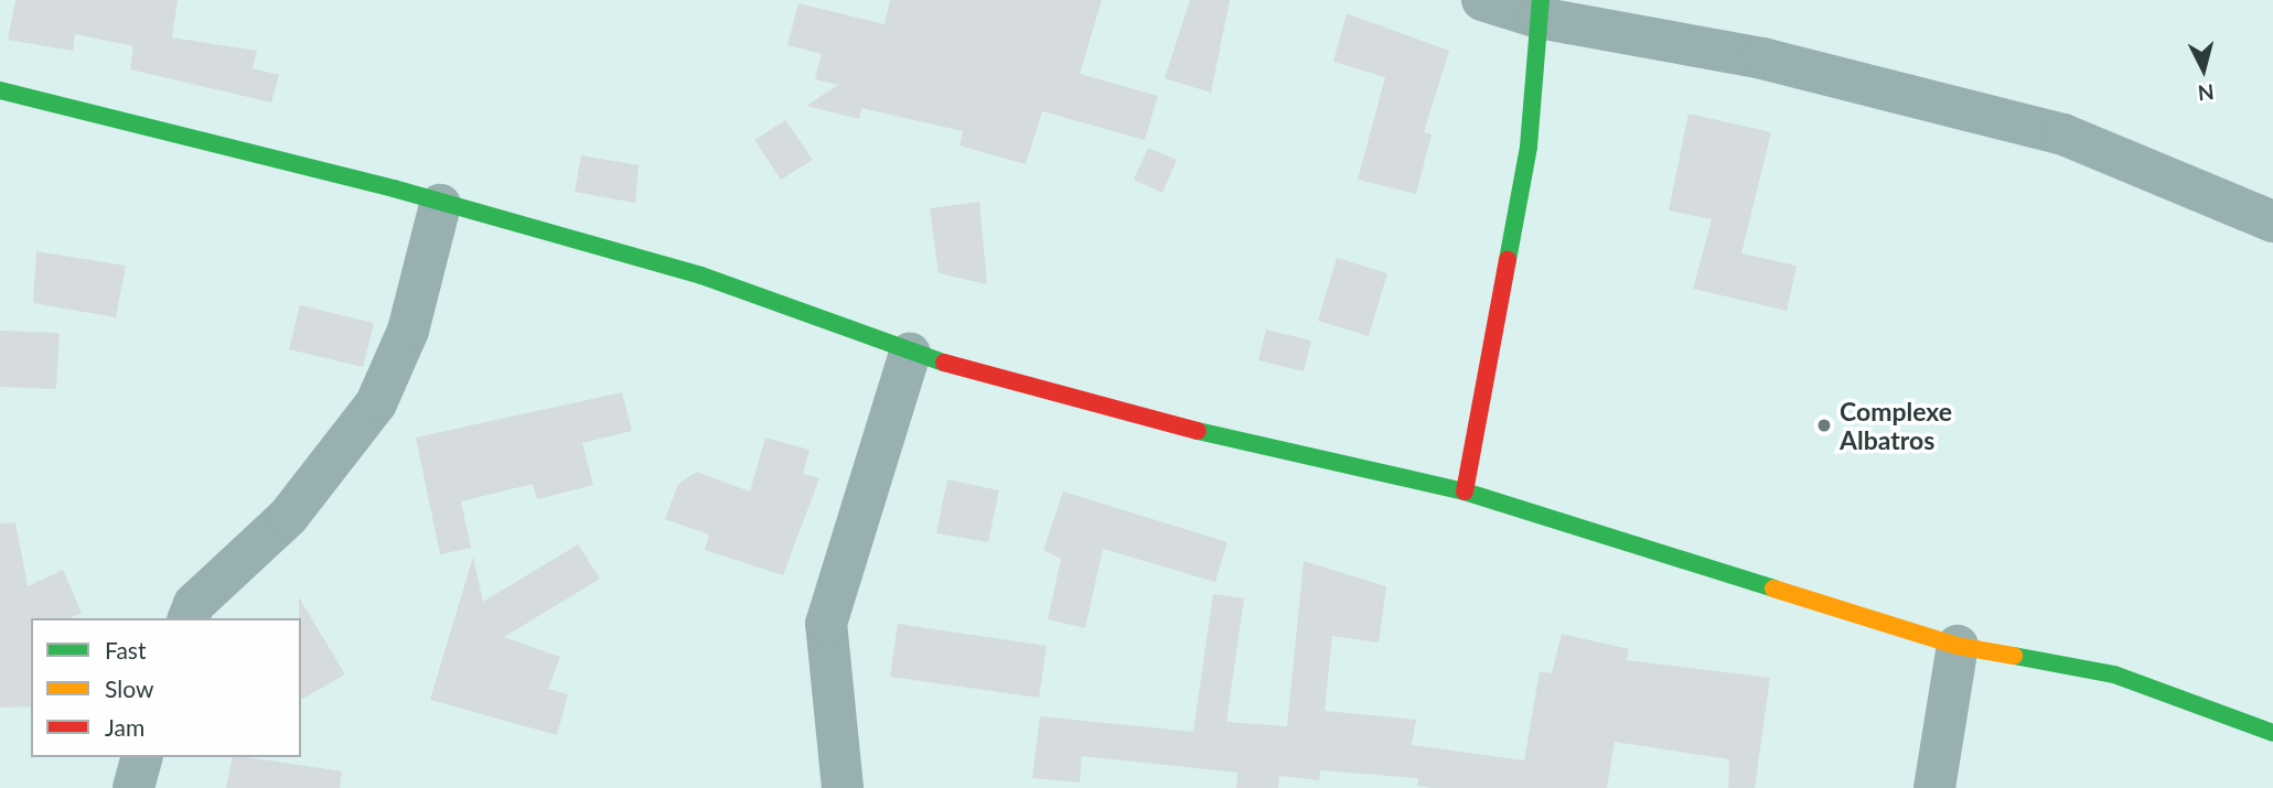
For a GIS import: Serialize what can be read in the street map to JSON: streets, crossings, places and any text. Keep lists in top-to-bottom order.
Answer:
{
  "places": ["Complexe Albatros"],
  "legend": ["Fast", "Slow", "Jam"],
  "north": "bottom"
}
